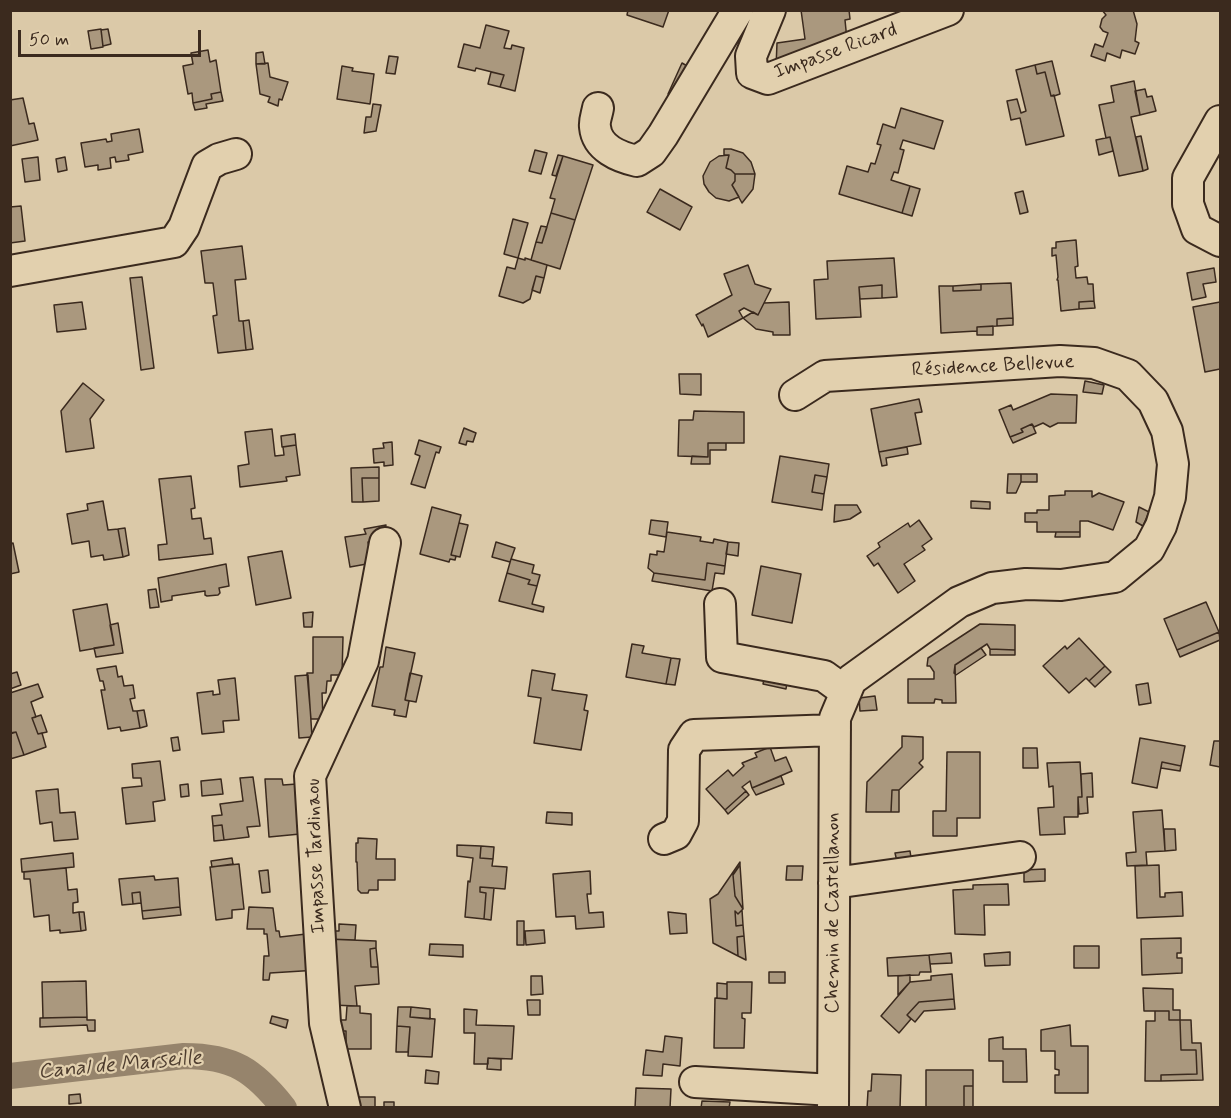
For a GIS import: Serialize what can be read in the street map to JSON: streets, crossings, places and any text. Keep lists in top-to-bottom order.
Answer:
{
  "streets": {
    "street": [
      "Impasse Ricard",
      "Résidence Bellevue",
      "Impasse Tardinaou",
      "Chemin de Castellanon"
    ]
  },
  "crossings": [
    ["Résidence Bellevue", "Chemin de Castellanon"]
  ],
  "water": ["Canal de Marseille"],
  "scale_bar": "50 m"
}
